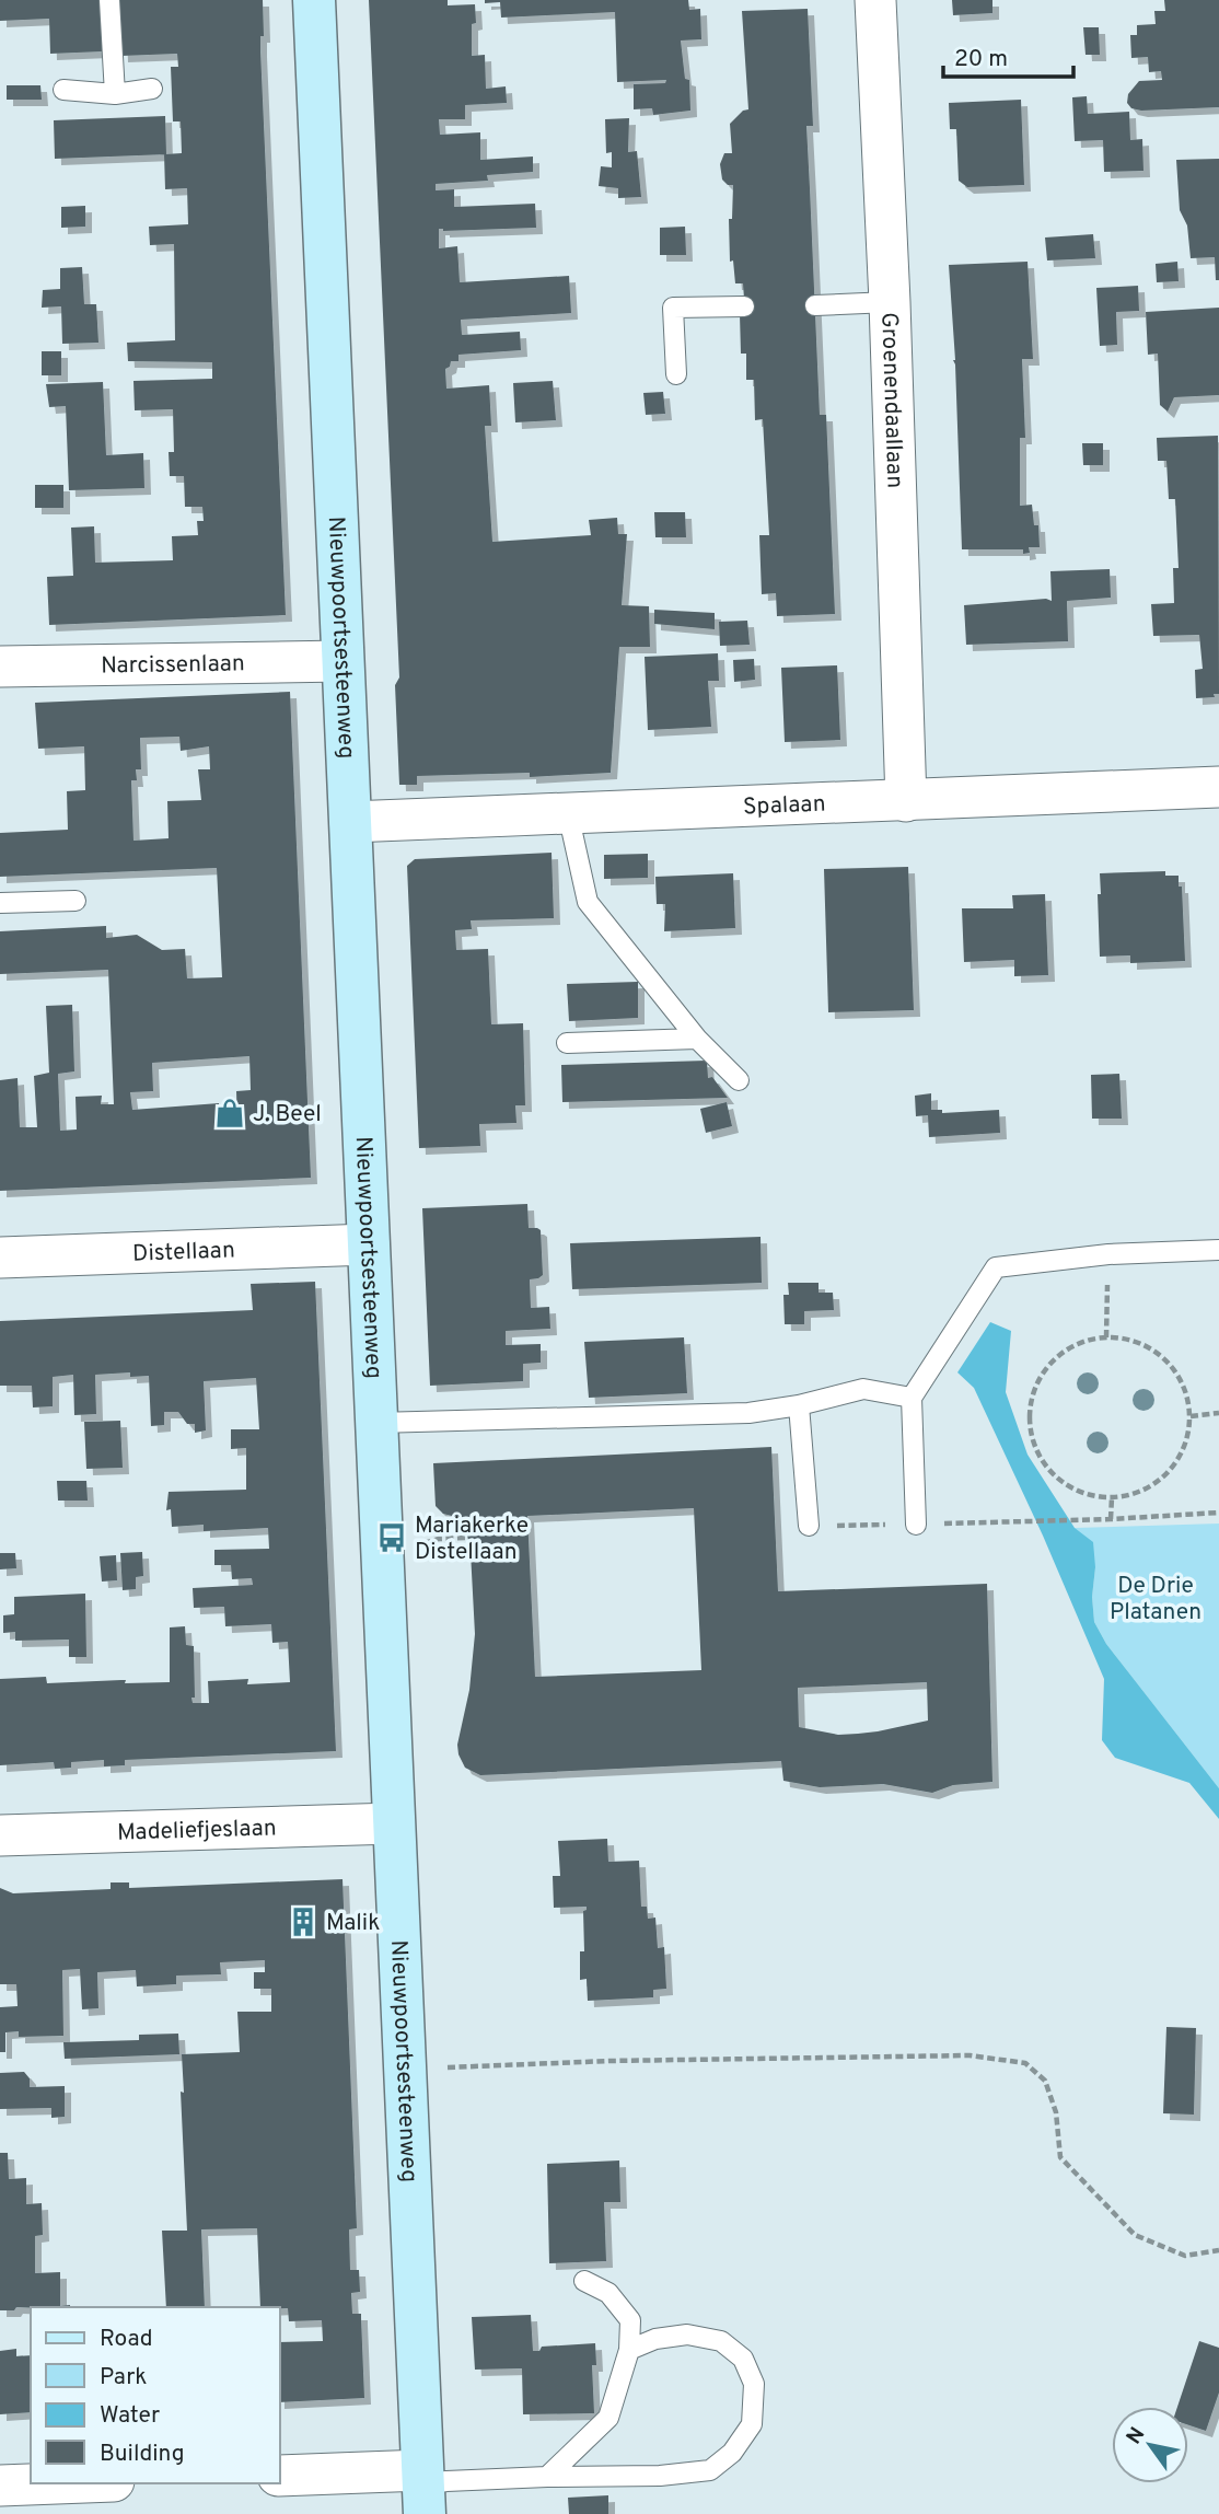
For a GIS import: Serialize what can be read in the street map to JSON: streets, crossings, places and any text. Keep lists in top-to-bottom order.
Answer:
{
  "streets": {
    "main road": ["Nieuwpoortsesteenweg"],
    "street": [
      "Groenendaallaan",
      "Narcissenlaan",
      "Spalaan",
      "Distellaan",
      "Madeliefjeslaan"
    ]
  },
  "crossings": [
    ["Groenendaallaan", "Spalaan"],
    ["Nieuwpoortsesteenweg", "Narcissenlaan"],
    ["Nieuwpoortsesteenweg", "Spalaan"],
    ["Nieuwpoortsesteenweg", "Distellaan"],
    ["Nieuwpoortsesteenweg", "Madeliefjeslaan"]
  ],
  "parks": ["De Drie Platanen"],
  "places": {
    "shop": ["J. Beel"],
    "bus stop": ["Mariakerke Distellaan"],
    "building": ["Malik"]
  },
  "legend": [
    "Road",
    "Park",
    "Water",
    "Building"
  ],
  "scale_bar": "20 m",
  "north": "top left"
}
